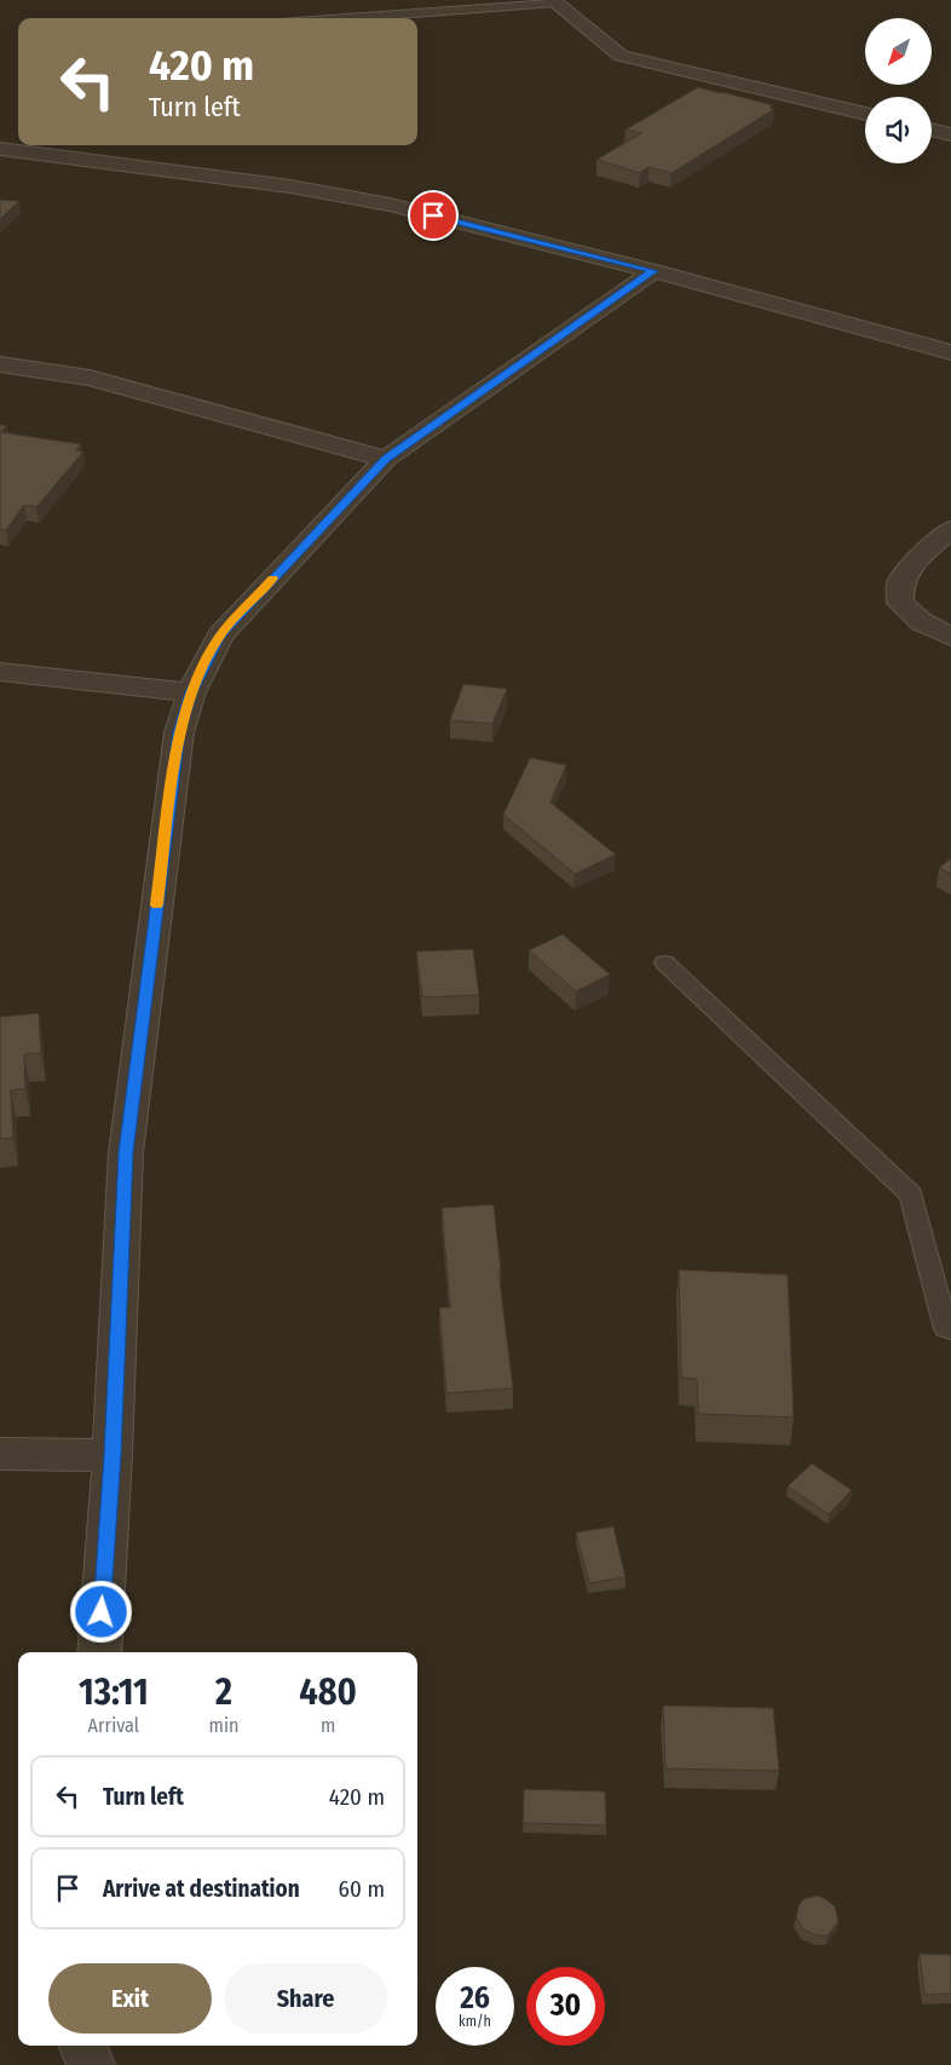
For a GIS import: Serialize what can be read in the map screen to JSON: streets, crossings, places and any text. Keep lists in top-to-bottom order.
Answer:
{
  "north": "bottom left",
  "page": {
    "turn": ["420 m", "Turn left"],
    "eta": [
      "13:11",
      "Arrival",
      "2",
      "min",
      "480",
      "m"
    ],
    "list": [
      {
        "name": "Turn left",
        "value": "420 m"
      },
      {
        "name": "Arrive at destination",
        "value": "60 m"
      }
    ],
    "buttons": ["Exit", "Share"],
    "speed": "26 km/h",
    "limit": "30"
  }
}
